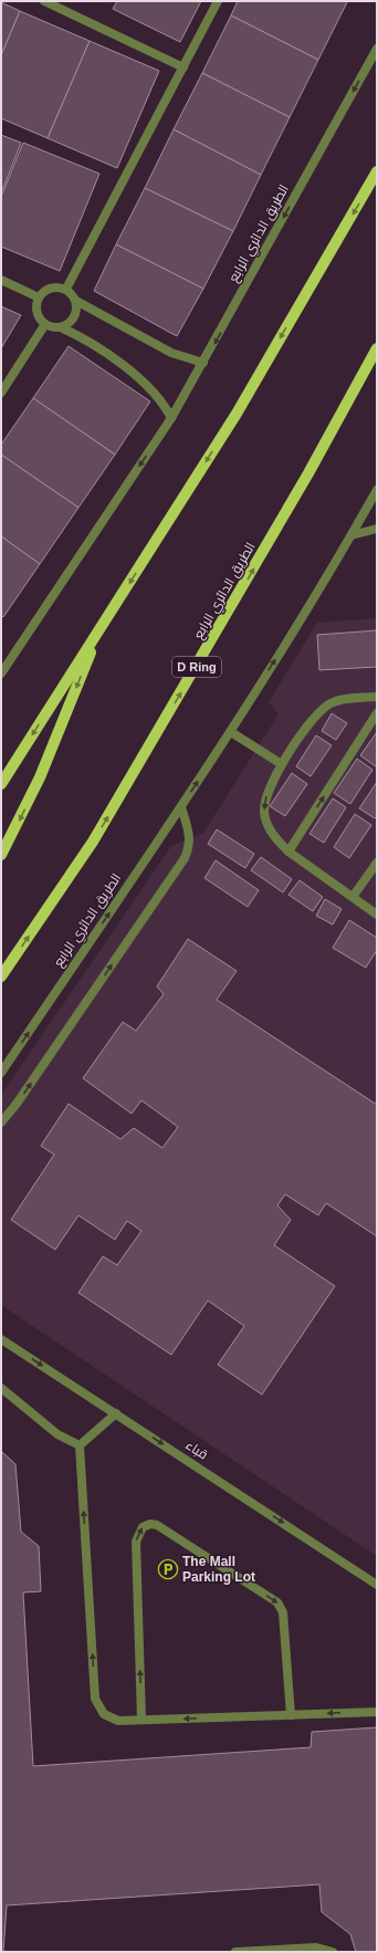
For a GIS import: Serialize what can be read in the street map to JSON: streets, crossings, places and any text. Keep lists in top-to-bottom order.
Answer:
{
  "streets": {
    "main road": ["الطريق الدائري الرابع", "D Ring"],
    "street": ["قباء"]
  },
  "one_way": ["قباء"],
  "places": {
    "parking": ["The Mall Parking Lot"]
  }
}
